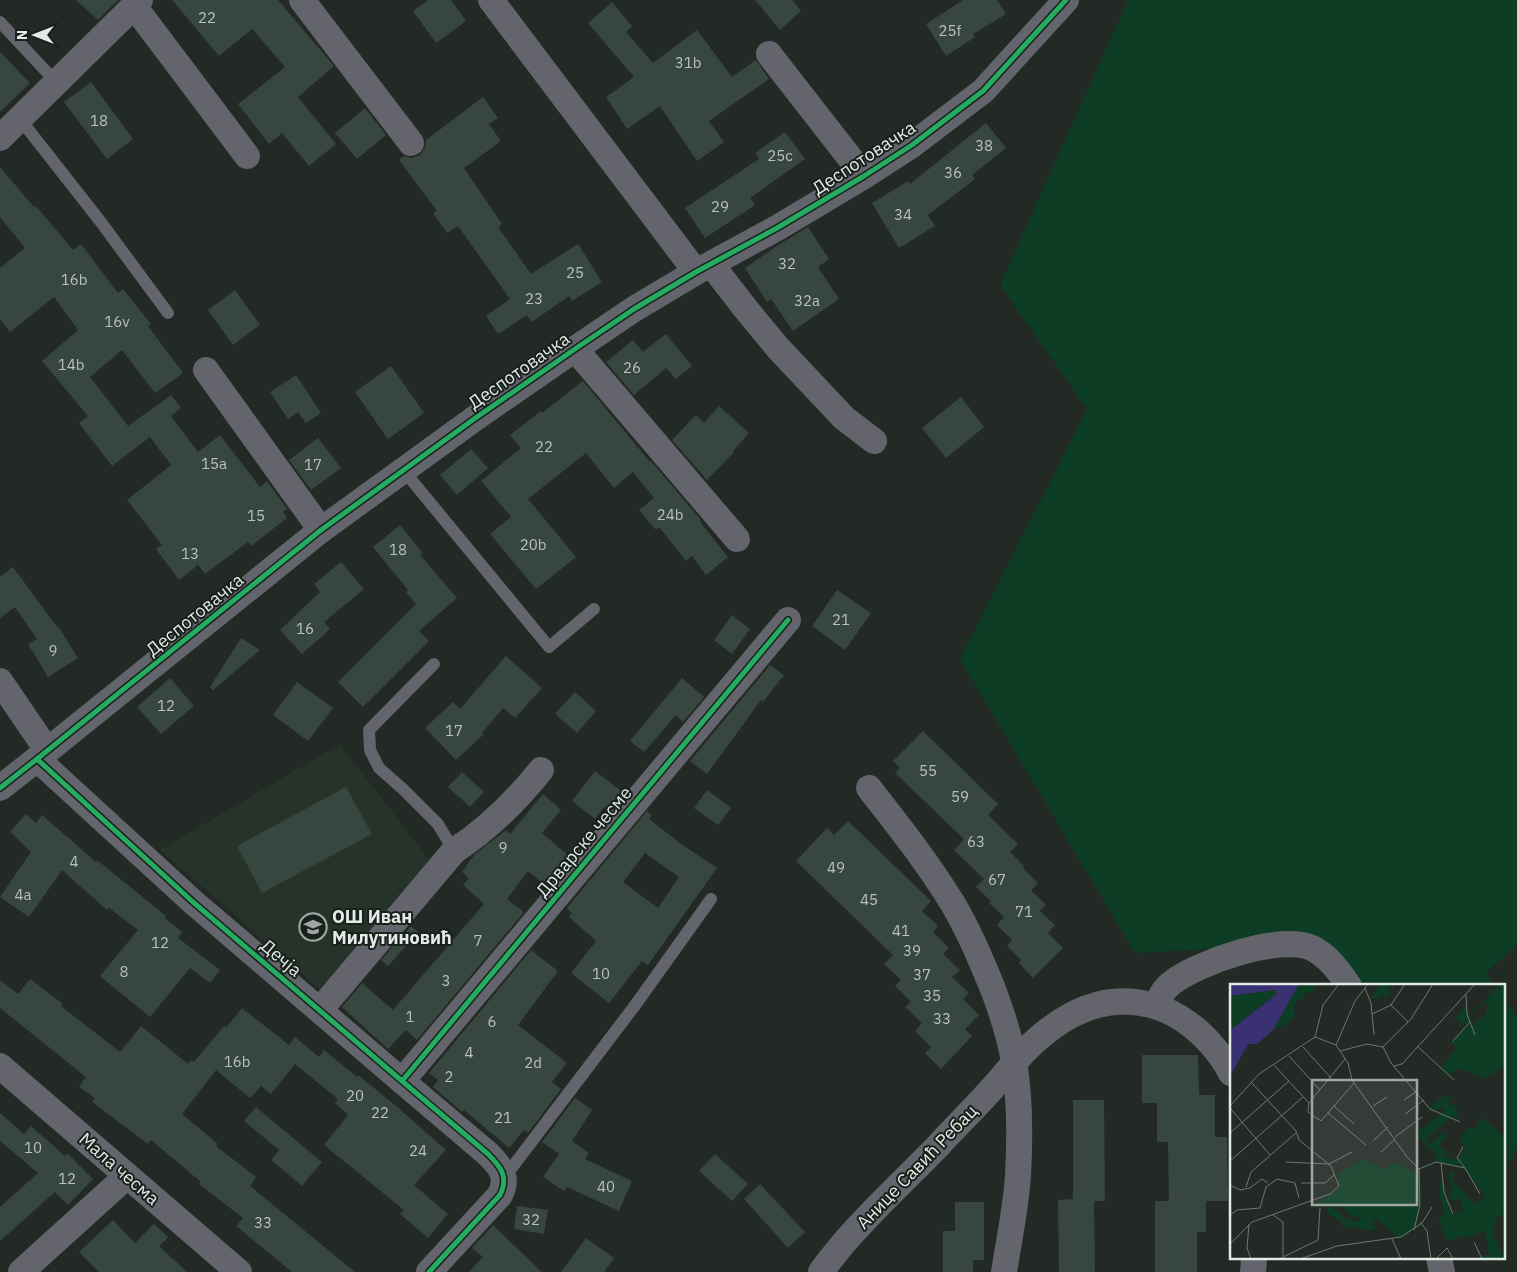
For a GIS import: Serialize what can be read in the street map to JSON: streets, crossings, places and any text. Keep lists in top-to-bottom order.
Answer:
{
  "streets": {
    "street": [
      "Деспотовачка",
      "Дрварске чесме",
      "Дечја",
      "Анице Савић Ребац",
      "Мала чесма"
    ]
  },
  "crossings": [
    ["Деспотовачка", "Дечја"],
    ["Дрварске чесме", "Дечја"]
  ],
  "places": {
    "school or university": ["ОШ Иван Милутиновић"]
  },
  "house_numbers": [
    "22",
    "25f",
    "31b",
    "18",
    "38",
    "25c",
    "36",
    "29",
    "34",
    "32",
    "25",
    "16b",
    "23",
    "32a",
    "16v",
    "14b",
    "26",
    "22",
    "15a",
    "17",
    "24b",
    "15",
    "20b",
    "18",
    "13",
    "21",
    "16",
    "9",
    "12",
    "17",
    "55",
    "59",
    "63",
    "9",
    "4",
    "49",
    "67",
    "4a",
    "45",
    "71",
    "41",
    "7",
    "12",
    "39",
    "8",
    "10",
    "37",
    "3",
    "35",
    "1",
    "33",
    "6",
    "4",
    "16b",
    "2d",
    "2",
    "20",
    "22",
    "21",
    "10",
    "24",
    "12",
    "40",
    "32",
    "33"
  ],
  "north": "left"
}
